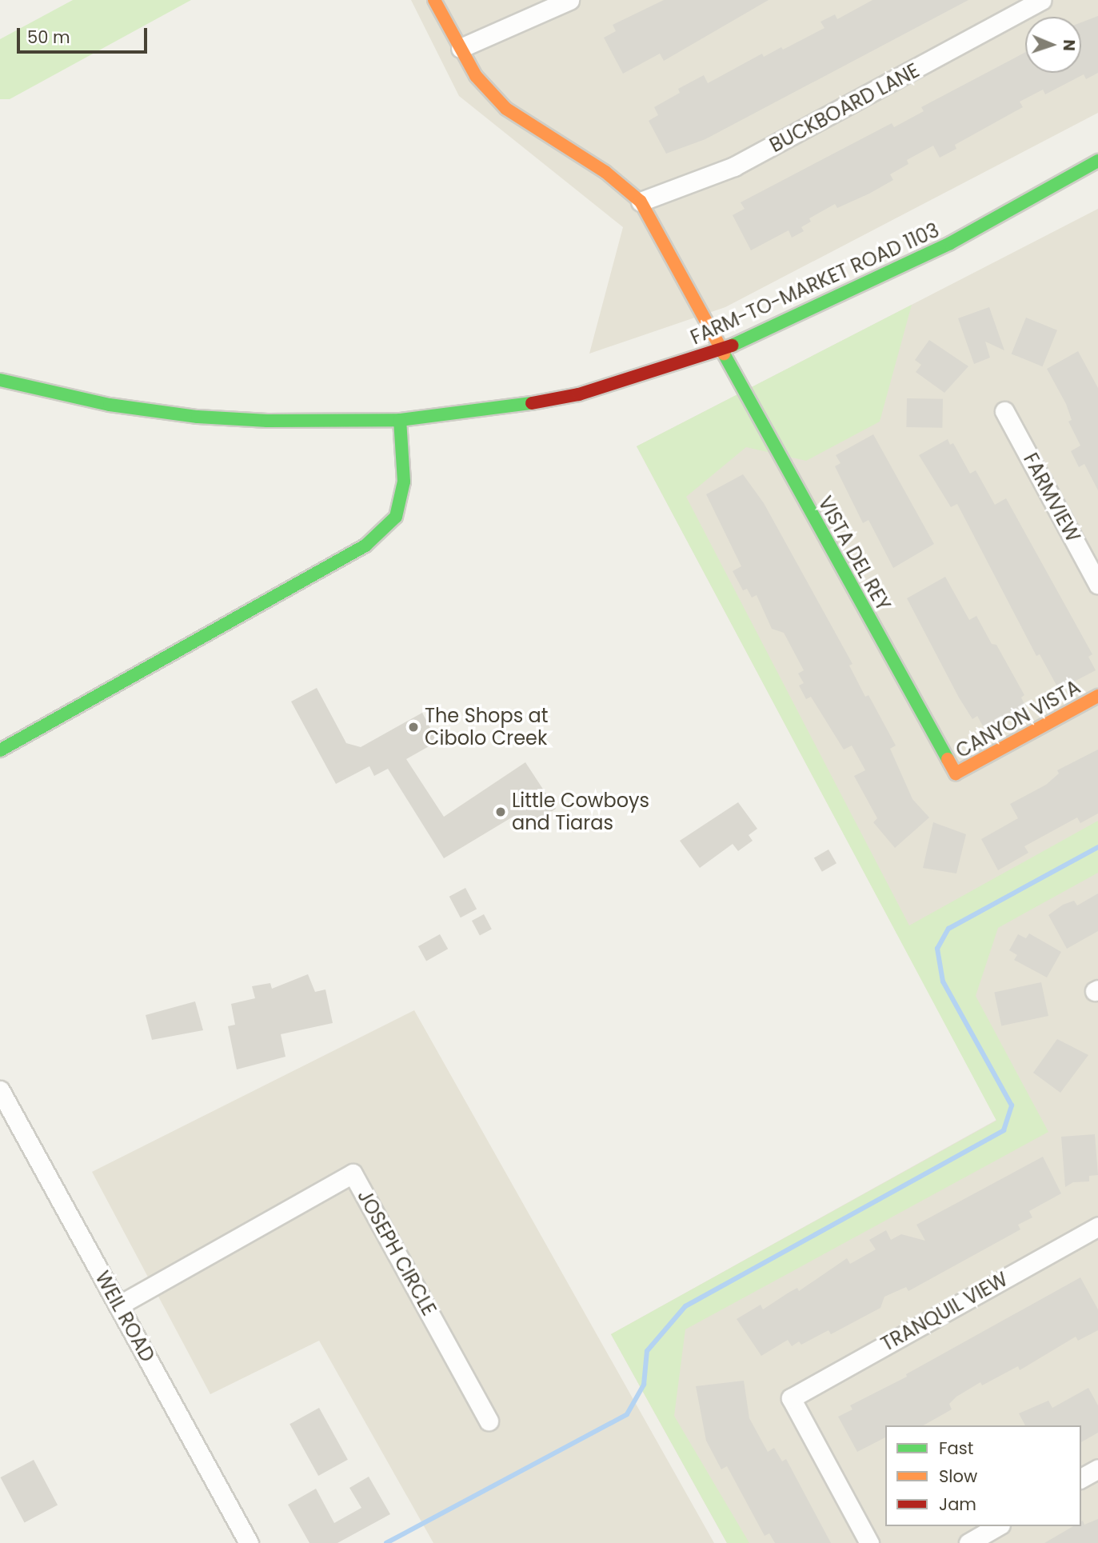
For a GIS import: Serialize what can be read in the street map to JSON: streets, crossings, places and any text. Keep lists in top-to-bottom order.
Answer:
{
  "streets": {
    "main road": ["FARM-TO-MARKET ROAD 1103", "VISTA DEL REY", "CANYON VISTA"],
    "street": [
      "BUCKBOARD LANE",
      "FARMVIEW",
      "JOSEPH CIRCLE",
      "TRANQUIL VIEW",
      "WEIL ROAD"
    ]
  },
  "crossings": [
    ["BUCKBOARD LANE", "VISTA DEL REY"],
    ["FARM-TO-MARKET ROAD 1103", "VISTA DEL REY"],
    ["VISTA DEL REY", "CANYON VISTA"],
    ["JOSEPH CIRCLE", "WEIL ROAD"]
  ],
  "places": ["The Shops at Cibolo Creek", "Little Cowboys and Tiaras"],
  "legend": ["Fast", "Slow", "Jam"],
  "scale_bar": "50 m",
  "north": "right"
}
